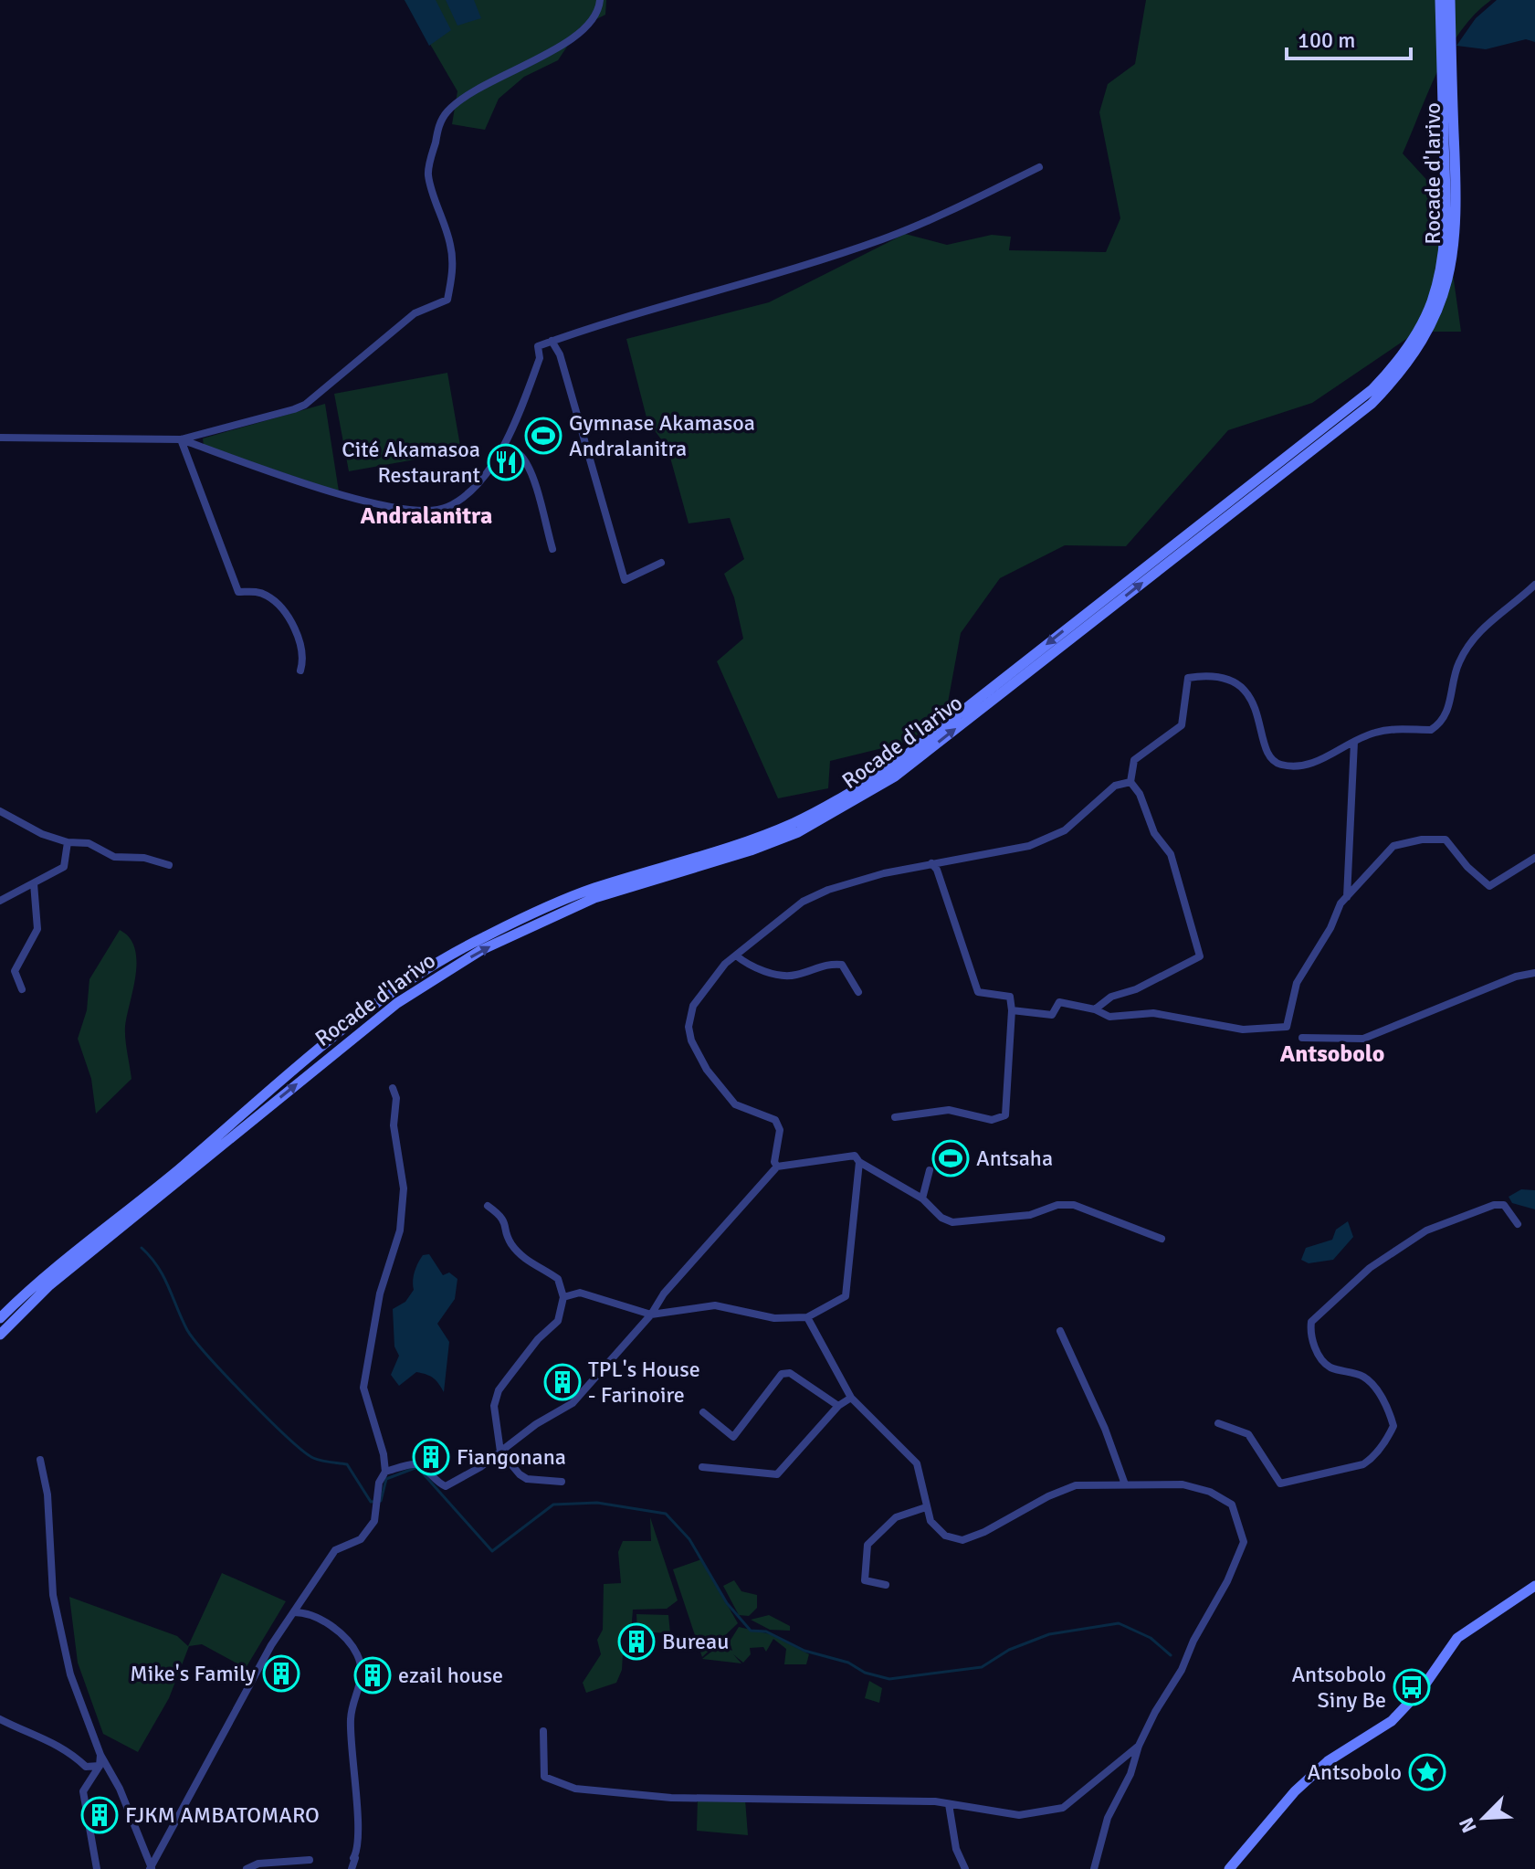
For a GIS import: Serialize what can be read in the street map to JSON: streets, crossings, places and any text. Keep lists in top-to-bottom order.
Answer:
{
  "streets": {
    "main road": ["Rocade d'Iarivo"]
  },
  "districts": ["Andralanitra", "Antsobolo"],
  "places": {
    "sports": ["Gymnase Akamasoa Andralanitra", "Antsaha"],
    "restaurant": ["Cité Akamasoa Restaurant"],
    "building": [
      "TPL's House - Farinoire",
      "Fiangonana",
      "Bureau",
      "Mike's Family",
      "ezail house",
      "FJKM AMBATOMARO"
    ],
    "bus stop": ["Antsobolo Siny Be"],
    "place": ["Antsobolo"]
  },
  "scale_bar": "100 m",
  "north": "bottom left"
}
